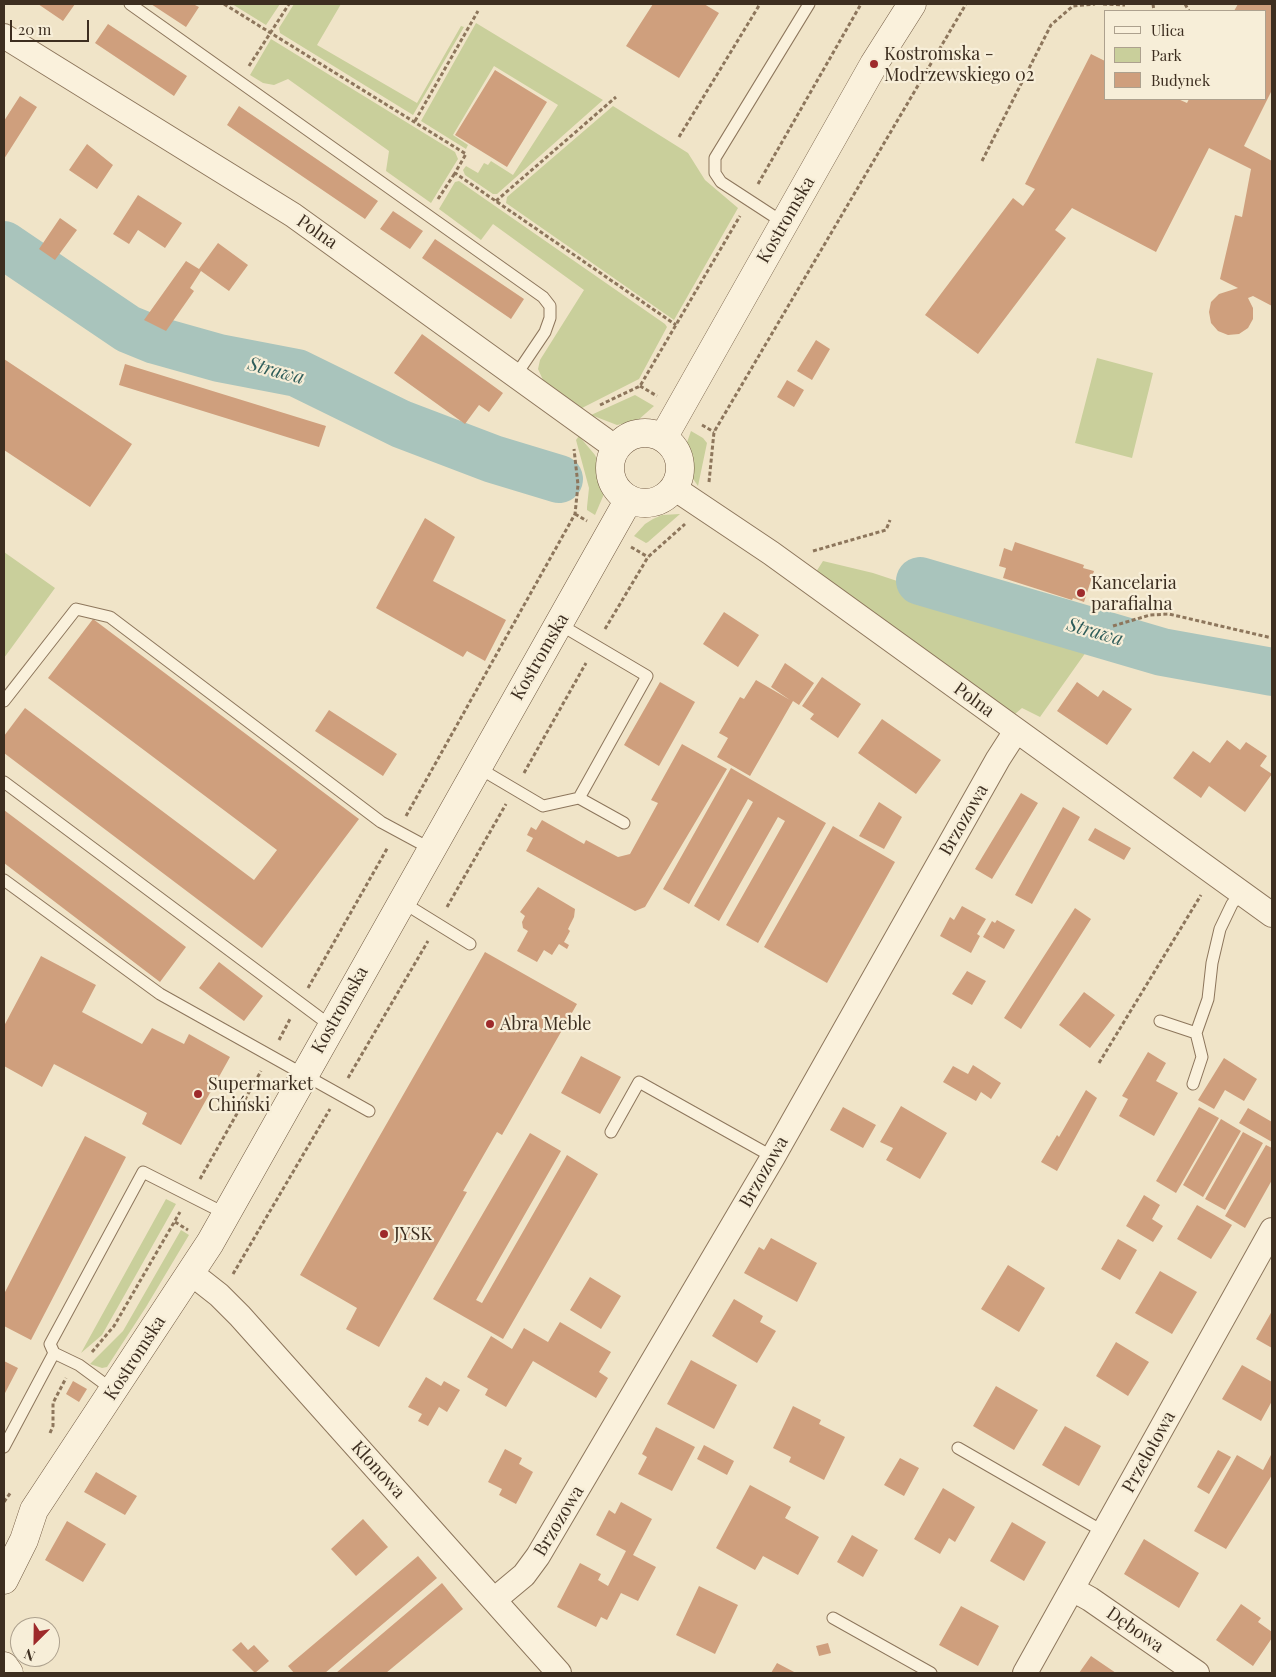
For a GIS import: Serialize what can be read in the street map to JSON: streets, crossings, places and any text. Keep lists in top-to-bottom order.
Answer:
{
  "streets": {
    "street": [
      "Kostromska",
      "Polna",
      "Brzozowa",
      "Przelotowa",
      "Klonowa",
      "Dębowa"
    ]
  },
  "crossings": [
    ["Kostromska", "Polna"],
    ["Kostromska", "Klonowa"],
    ["Polna", "Brzozowa"],
    ["Brzozowa", "Klonowa"],
    ["Przelotowa", "Dębowa"]
  ],
  "water": ["Strawa"],
  "places": [
    "Kostromska - Modrzewskiego 02",
    "Kancelaria parafialna",
    "Abra Meble",
    "Supermarket Chiński",
    "JYSK"
  ],
  "legend": ["Ulica", "Park", "Budynek"],
  "scale_bar": "20 m",
  "north": "bottom left"
}
